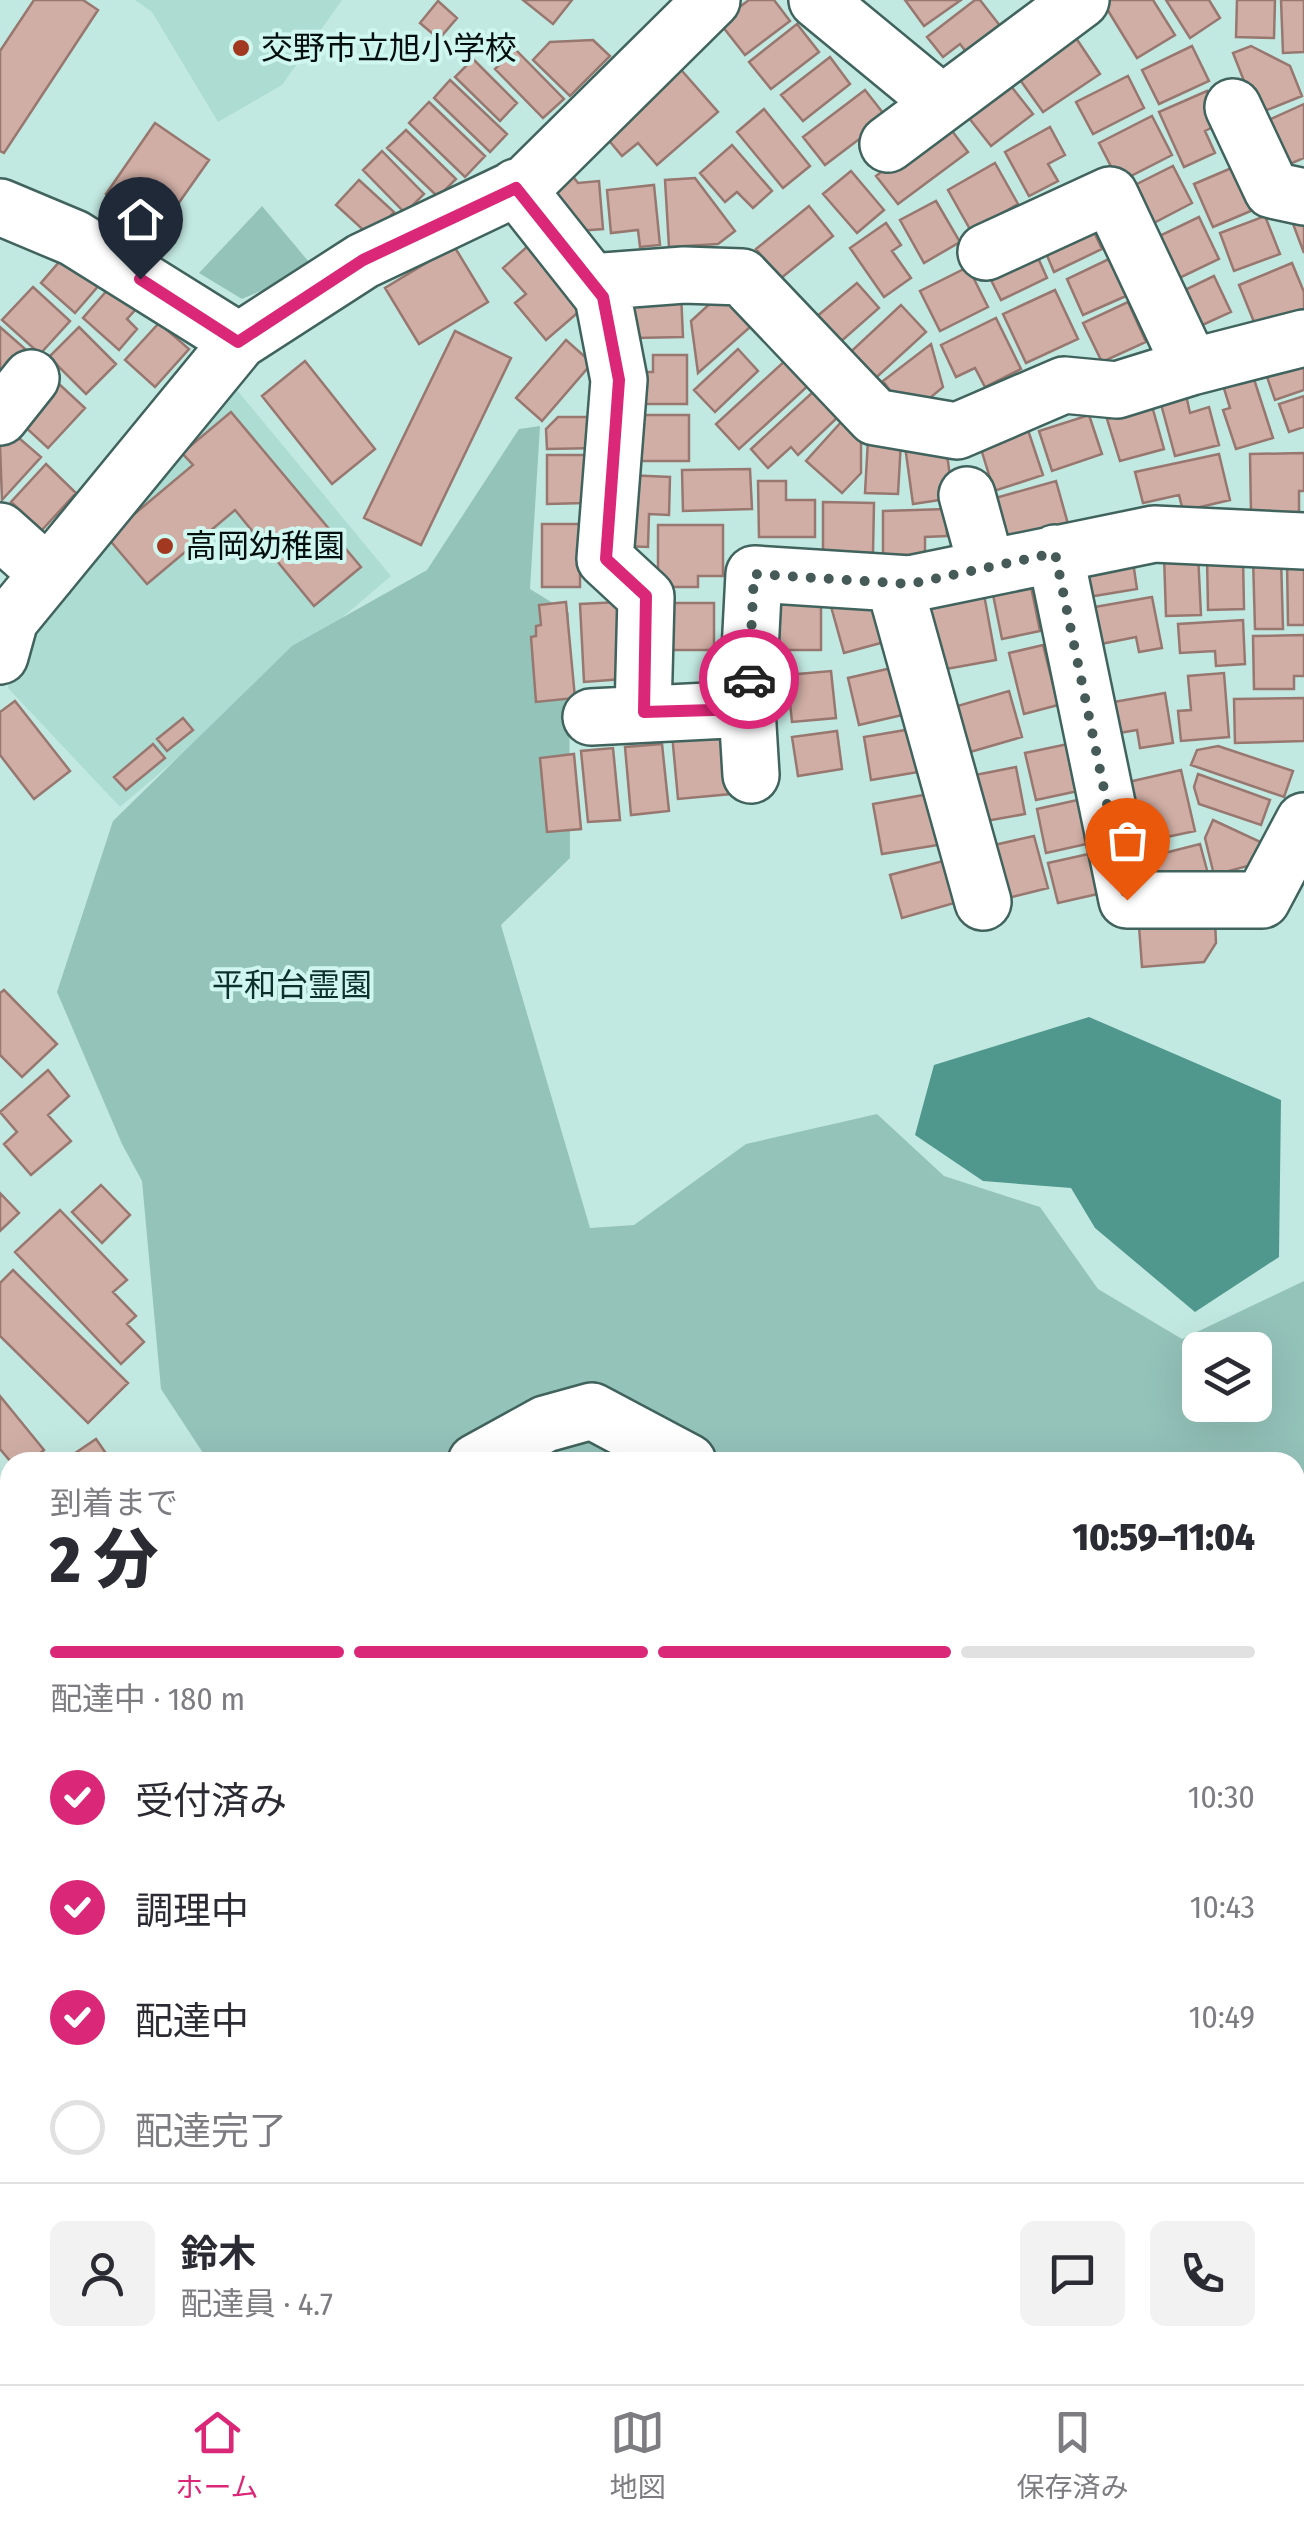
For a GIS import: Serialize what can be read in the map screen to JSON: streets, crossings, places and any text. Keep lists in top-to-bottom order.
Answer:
{
  "parks": ["平和台霊園"],
  "places": ["交野市立旭小学校", "高岡幼稚園"],
  "page": {
    "heading": ["2 分", "到着まで", "10:59–11:04"],
    "panel": ["鈴木", "配達員 · 4.7"],
    "bar": "配達中 · 180 m",
    "list": [
      ["受付済み", "10:30"],
      ["調理中", "10:43"],
      ["配達中", "10:49"],
      "配達完了"
    ],
    "tabs": ["ホーム", "地図", "保存済み"]
  }
}
